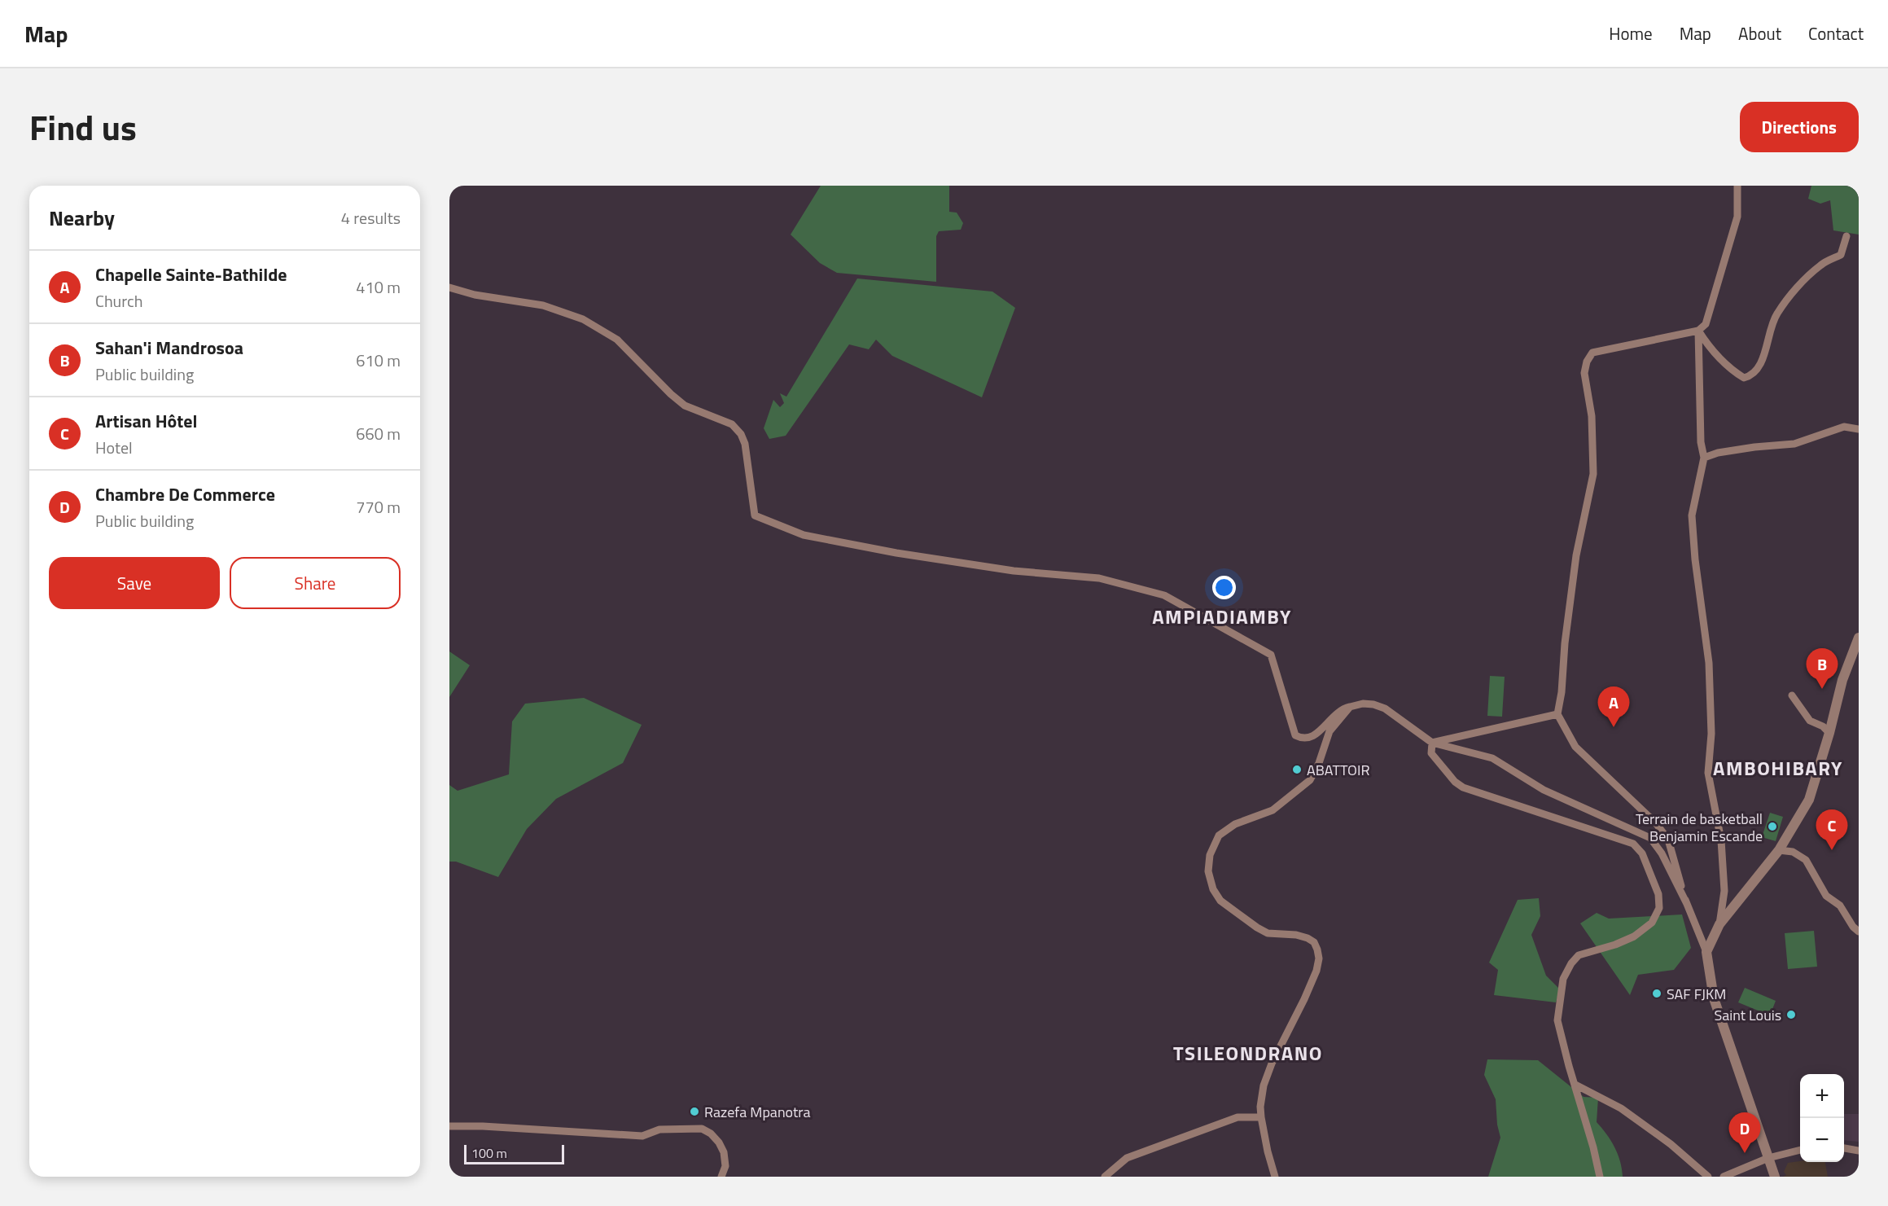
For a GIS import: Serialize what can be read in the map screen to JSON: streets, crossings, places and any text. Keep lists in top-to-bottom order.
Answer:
{
  "districts": ["AMPIADIAMBY", "AMBOHIBARY", "TSILEONDRANO"],
  "places": [
    "ABATTOIR",
    "Terrain de basketball Benjamin Escande",
    "SAF FJKM",
    "Saint Louis",
    "Razefa Mpanotra"
  ],
  "scale_bar": "100 m",
  "page": {
    "header": "Map",
    "nav": [
      "Home",
      "Map",
      "About",
      "Contact"
    ],
    "title": "Find us",
    "buttons": [
      "Directions",
      ["Save", "Share"]
    ],
    "heading": ["Nearby", "4 results"],
    "list": [
      {
        "mark": "A",
        "name": "Chapelle Sainte-Bathilde",
        "note": "Church",
        "value": "410 m"
      },
      {
        "mark": "B",
        "name": "Sahan'i Mandrosoa",
        "note": "Public building",
        "value": "610 m"
      },
      {
        "mark": "C",
        "name": "Artisan Hôtel",
        "note": "Hotel",
        "value": "660 m"
      },
      {
        "mark": "D",
        "name": "Chambre De Commerce",
        "note": "Public building",
        "value": "770 m"
      }
    ],
    "pins": [
      "B",
      "A",
      "C",
      "D"
    ],
    "map_buttons": ["+", "−"],
    "scale": "100 m"
  }
}
